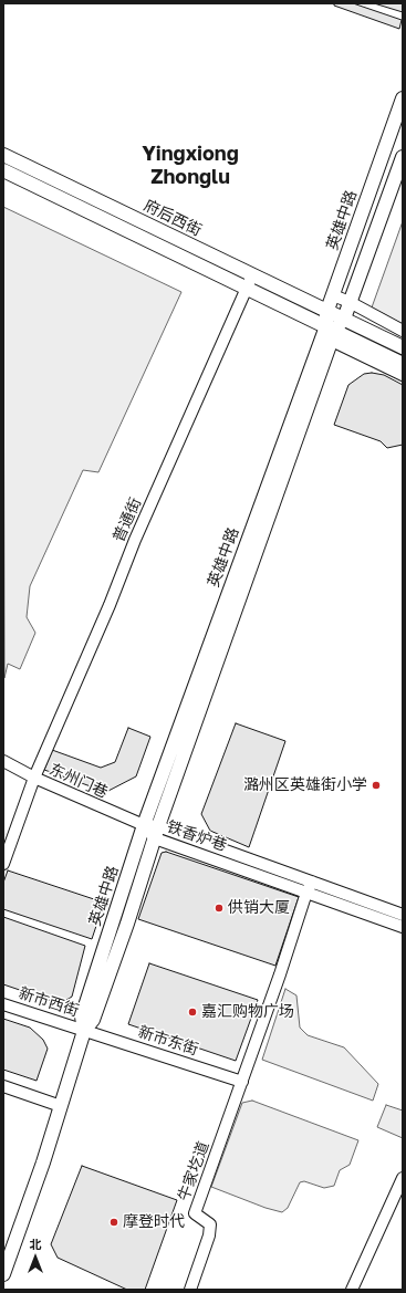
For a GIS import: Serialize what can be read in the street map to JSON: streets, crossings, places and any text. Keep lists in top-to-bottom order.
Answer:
{
  "streets": {
    "main road": ["府后西街", "英雄中路"],
    "street": [
      "普通街",
      "东州门巷",
      "铁香炉巷",
      "新市西街",
      "新市东街",
      "牛家圪道"
    ]
  },
  "crossings": [
    ["府后西街", "英雄中路"],
    ["府后西街", "普通街"],
    ["英雄中路", "东州门巷"],
    ["英雄中路", "铁香炉巷"],
    ["英雄中路", "新市西街"],
    ["英雄中路", "新市东街"],
    ["普通街", "东州门巷"],
    ["东州门巷", "铁香炉巷"],
    ["新市西街", "新市东街"],
    ["新市东街", "牛家圪道"]
  ],
  "districts": ["Yingxiong Zhonglu"],
  "places": [
    "潞州区英雄街小学",
    "供销大厦",
    "嘉汇购物广场",
    "摩登时代"
  ],
  "north": "top"
}
